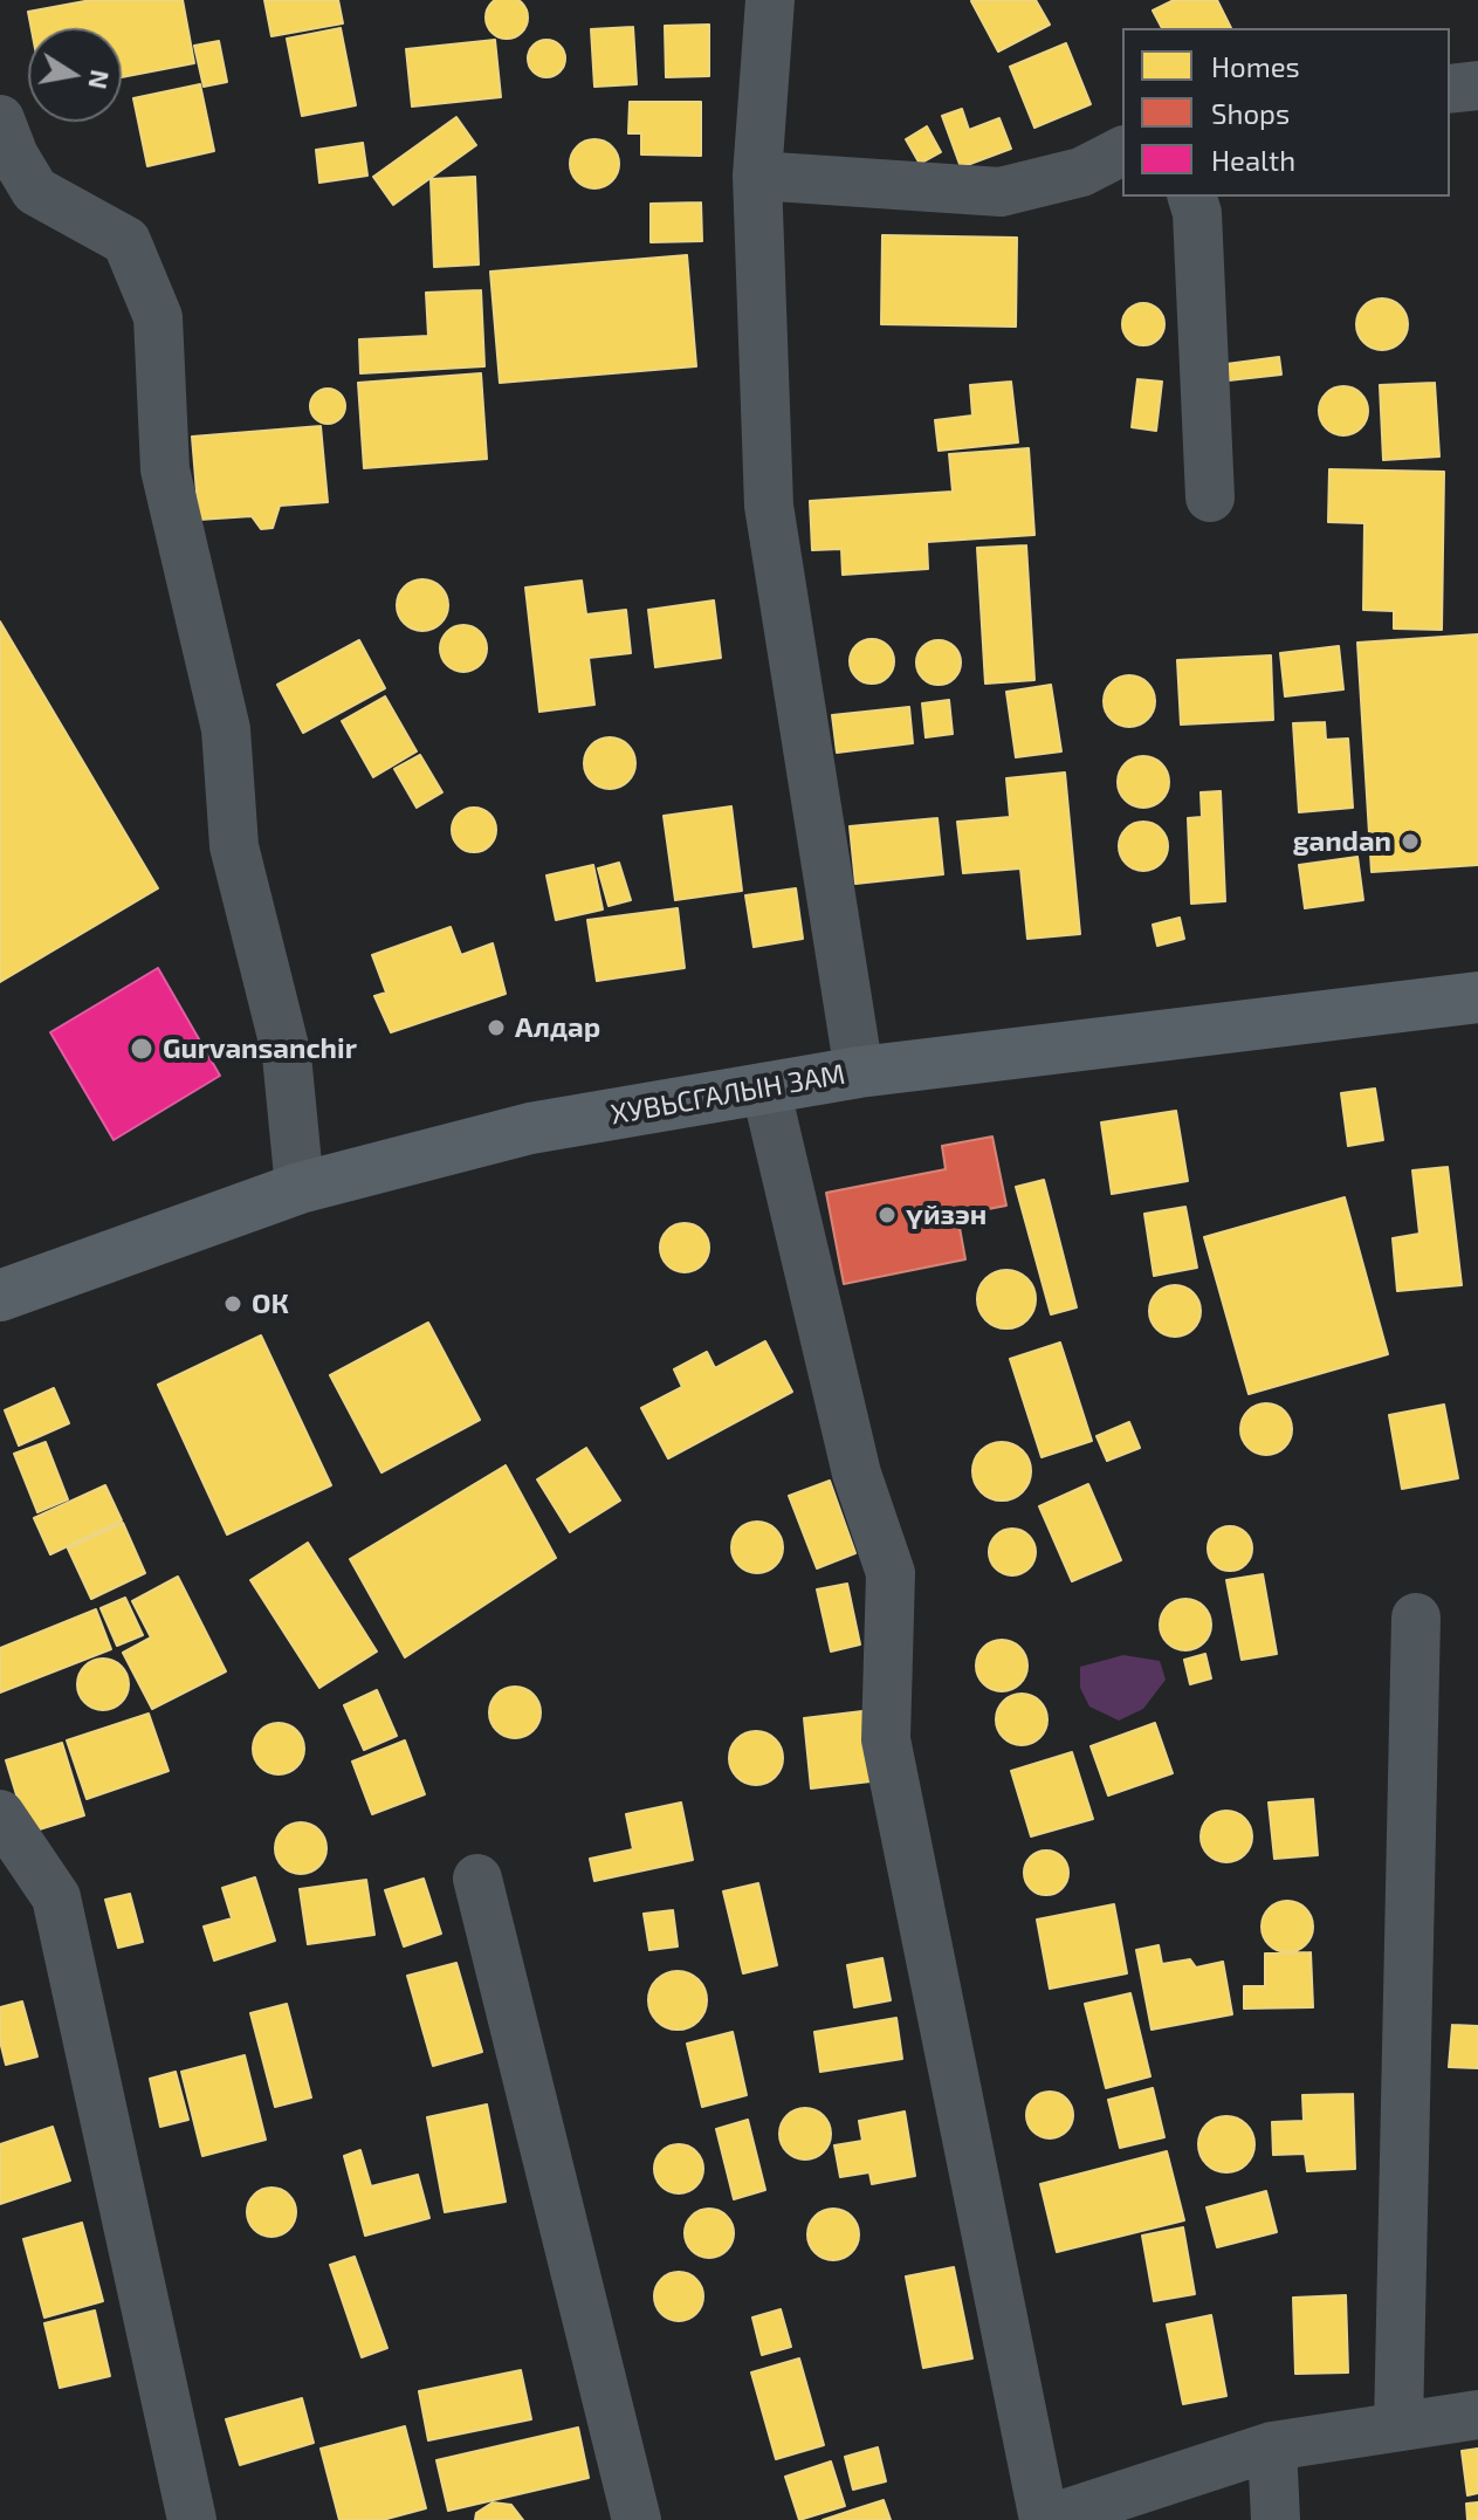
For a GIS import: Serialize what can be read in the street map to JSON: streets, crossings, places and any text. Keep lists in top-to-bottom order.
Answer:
{
  "streets": {
    "main road": ["ХУВЬСГАЛЫН ЗАМ"]
  },
  "places": [
    "gandan",
    "Алдар",
    "Gurvansanchir",
    "үйзэн",
    "ОК"
  ],
  "legend": ["Homes", "Shops", "Health"],
  "north": "right"
}
